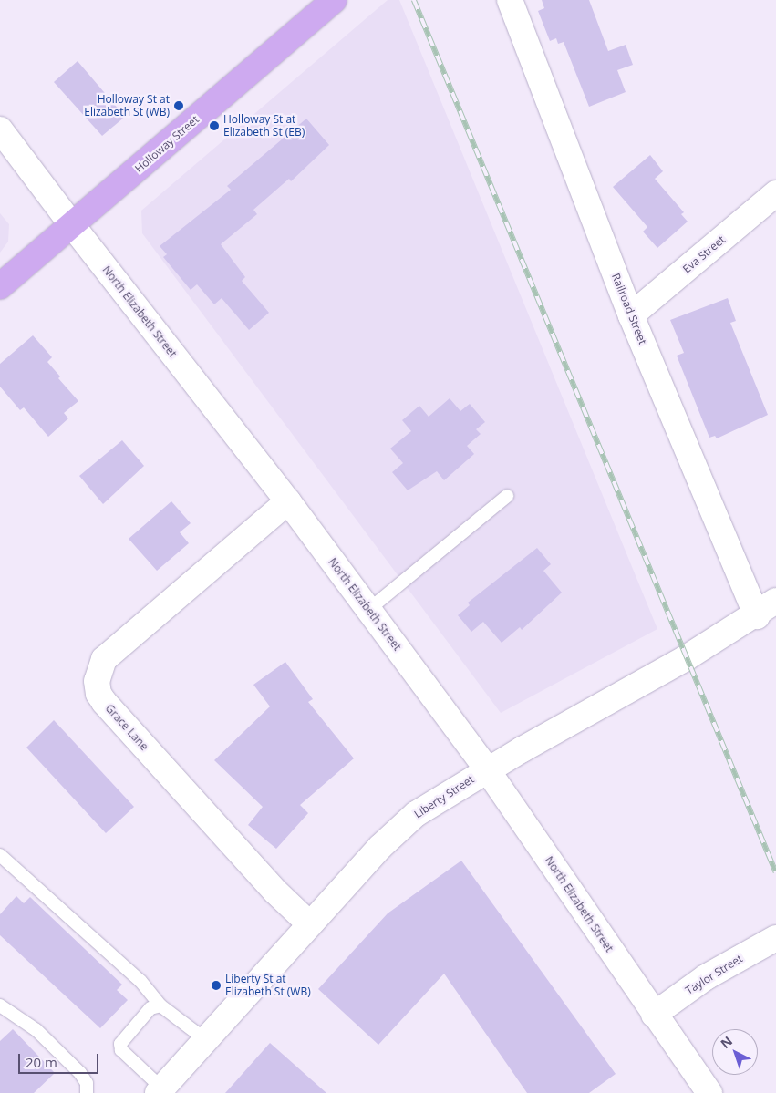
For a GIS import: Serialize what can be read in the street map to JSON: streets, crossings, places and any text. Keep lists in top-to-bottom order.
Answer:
{
  "streets": {
    "main road": ["Holloway Street"],
    "street": [
      "Eva Street",
      "Railroad Street",
      "North Elizabeth Street",
      "Grace Lane",
      "Liberty Street",
      "Taylor Street"
    ]
  },
  "crossings": [
    ["Holloway Street", "North Elizabeth Street"],
    ["Eva Street", "Railroad Street"],
    ["Railroad Street", "Liberty Street"],
    ["North Elizabeth Street", "Grace Lane"],
    ["North Elizabeth Street", "Liberty Street"],
    ["North Elizabeth Street", "Taylor Street"],
    ["Grace Lane", "Liberty Street"]
  ],
  "places": ["Holloway St at Elizabeth St (WB)", "Holloway St at Elizabeth St (EB)", "Liberty St at Elizabeth St (WB)"],
  "scale_bar": "20 m",
  "north": "top left"
}
